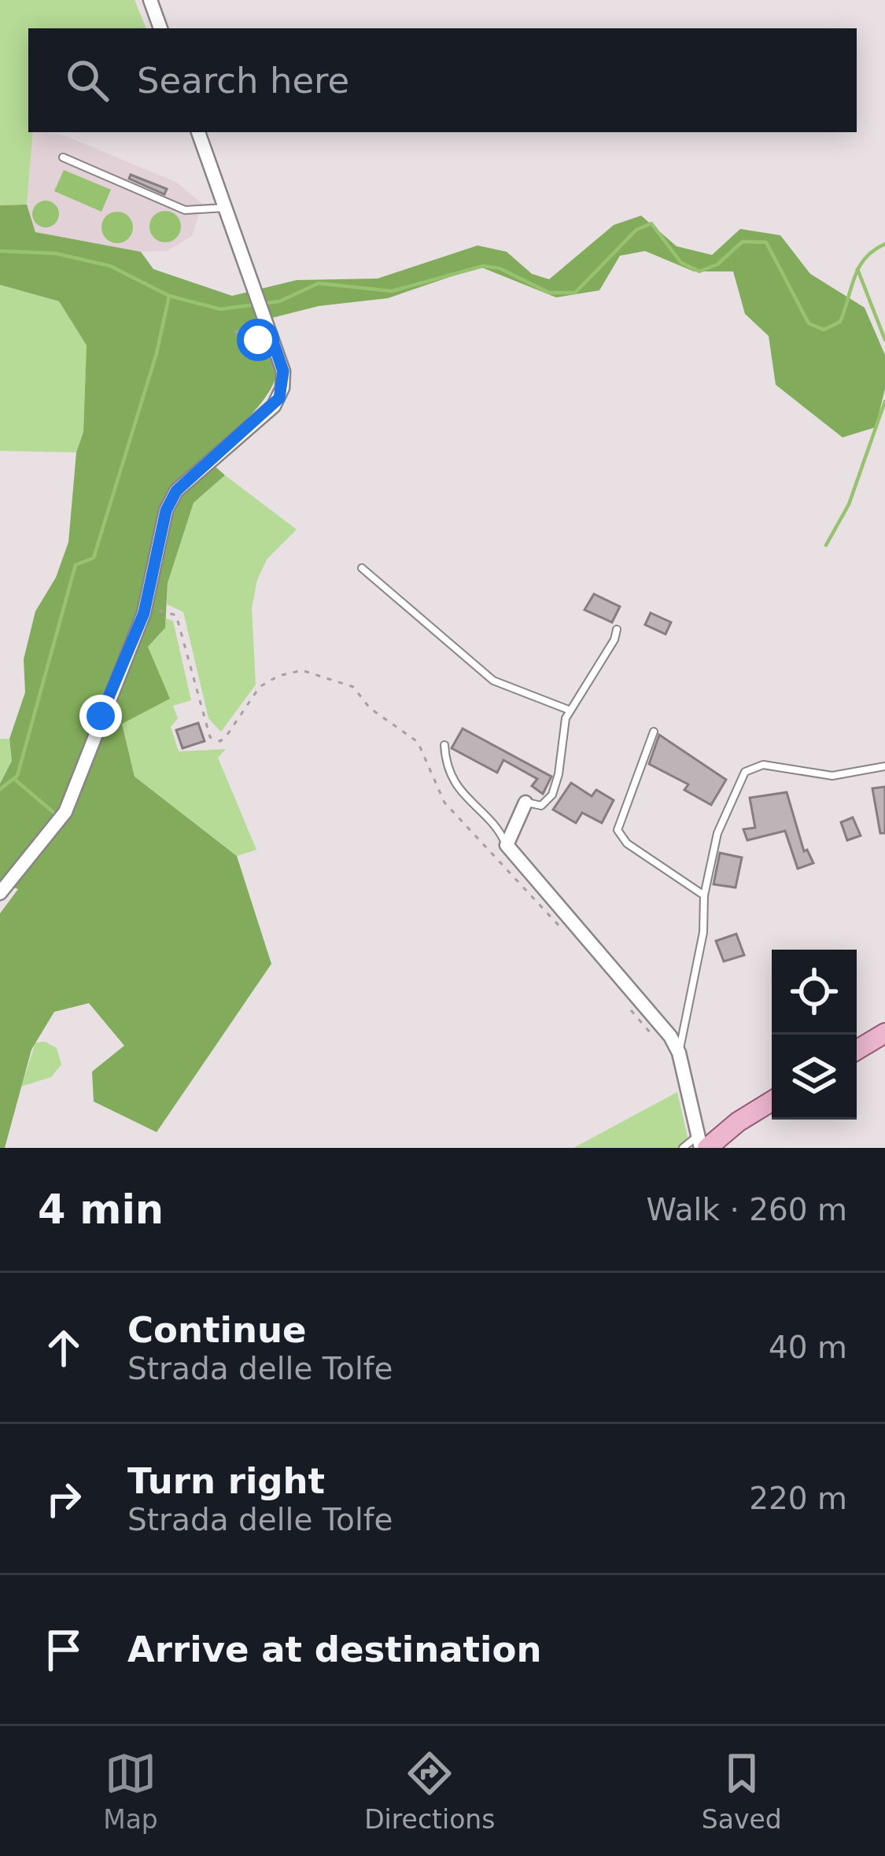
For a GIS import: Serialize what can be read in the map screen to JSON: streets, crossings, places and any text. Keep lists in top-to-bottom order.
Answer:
{
  "page": {
    "search": "Search here",
    "heading": ["4 min", "Walk · 260 m"],
    "list": [
      ["Continue", "Strada delle Tolfe", "40 m"],
      ["Turn right", "Strada delle Tolfe", "220 m"],
      "Arrive at destination"
    ],
    "nav": ["Map", "Directions", "Saved"]
  }
}
